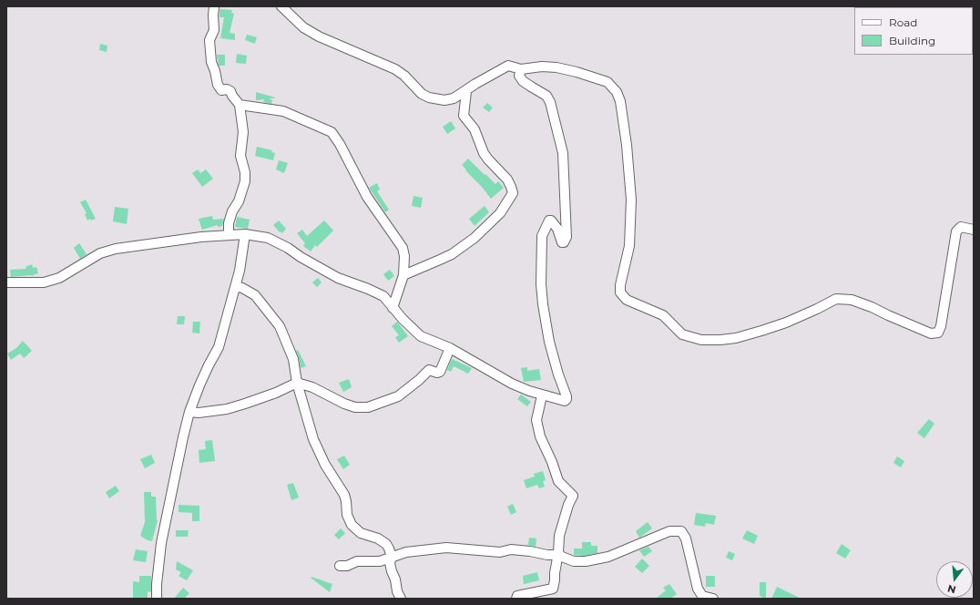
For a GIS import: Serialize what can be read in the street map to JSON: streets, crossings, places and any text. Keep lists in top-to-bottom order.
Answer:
{
  "legend": ["Road", "Building"],
  "north": "bottom"
}
